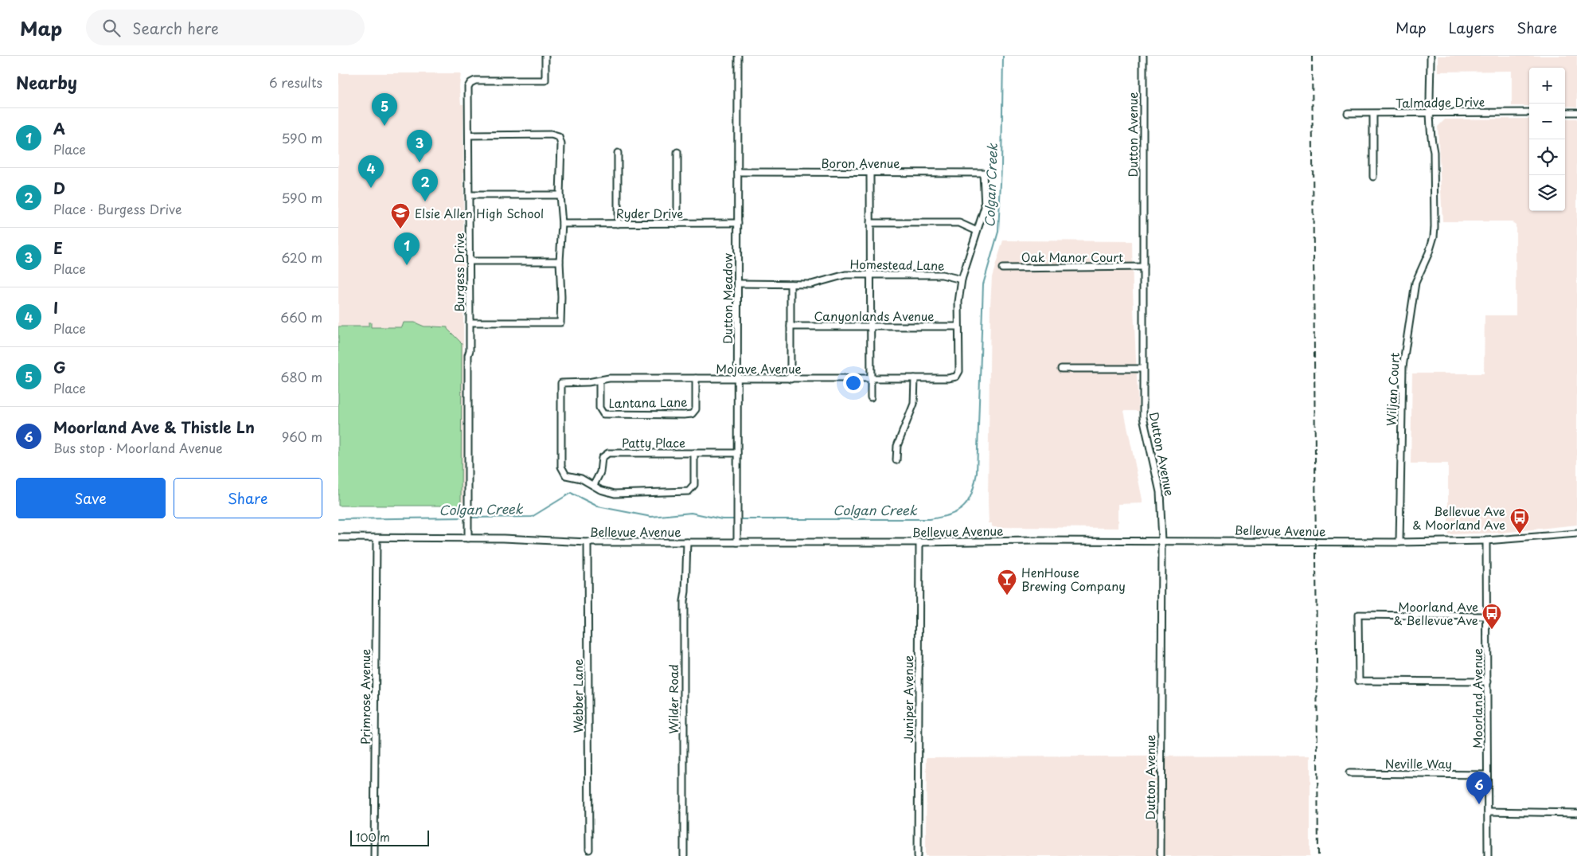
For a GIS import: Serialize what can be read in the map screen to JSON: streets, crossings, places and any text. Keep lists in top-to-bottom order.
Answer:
{
  "streets": {
    "street": [
      "Talmadge Drive",
      "Dutton Avenue",
      "Boron Avenue",
      "Ryder Drive",
      "Oak Manor Court",
      "Homestead Lane",
      "Burgess Drive",
      "Dutton Meadow",
      "Canyonlands Avenue",
      "Mojave Avenue",
      "Wiljan Court",
      "Lantana Lane",
      "Patty Place",
      "Bellevue Avenue",
      "Webber Lane",
      "Primrose Avenue",
      "Moorland Avenue",
      "Wilder Road",
      "Juniper Avenue",
      "Neville Way"
    ]
  },
  "crossings": [
    ["Talmadge Drive", "Wiljan Court"],
    ["Dutton Avenue", "Oak Manor Court"],
    ["Dutton Avenue", "Bellevue Avenue"],
    ["Boron Avenue", "Dutton Meadow"],
    ["Ryder Drive", "Dutton Meadow"],
    ["Homestead Lane", "Dutton Meadow"],
    ["Burgess Drive", "Bellevue Avenue"],
    ["Dutton Meadow", "Mojave Avenue"],
    ["Dutton Meadow", "Patty Place"],
    ["Dutton Meadow", "Bellevue Avenue"],
    ["Canyonlands Avenue", "Mojave Avenue"],
    ["Mojave Avenue", "Lantana Lane"],
    ["Mojave Avenue", "Patty Place"],
    ["Wiljan Court", "Bellevue Avenue"],
    ["Bellevue Avenue", "Webber Lane"],
    ["Bellevue Avenue", "Primrose Avenue"],
    ["Bellevue Avenue", "Moorland Avenue"],
    ["Bellevue Avenue", "Wilder Road"],
    ["Bellevue Avenue", "Juniper Avenue"],
    ["Moorland Avenue", "Neville Way"]
  ],
  "water": ["Colgan Creek"],
  "places": {
    "school or university": ["Elsie Allen High School"],
    "bus stop": ["Bellevue Ave & Moorland Ave", "Moorland Ave & Bellevue Ave"],
    "bar": ["HenHouse Brewing Company"]
  },
  "scale_bar": "100 m",
  "page": {
    "header": "Map",
    "search": "Search here",
    "nav": ["Map", "Layers", "Share"],
    "heading": ["Nearby", "6 results"],
    "map_buttons": ["+", "−"],
    "pins": [
      "5",
      "3",
      "4",
      "2",
      "1",
      "6"
    ],
    "list": [
      {
        "mark": "1",
        "name": "A",
        "note": "Place",
        "value": "590 m"
      },
      {
        "mark": "2",
        "name": "D",
        "note": "Place · Burgess Drive",
        "value": "590 m"
      },
      {
        "mark": "3",
        "name": "E",
        "note": "Place",
        "value": "620 m"
      },
      {
        "mark": "4",
        "name": "I",
        "note": "Place",
        "value": "660 m"
      },
      {
        "mark": "5",
        "name": "G",
        "note": "Place",
        "value": "680 m"
      },
      {
        "mark": "6",
        "name": "Moorland Ave & Thistle Ln",
        "note": "Bus stop · Moorland Avenue",
        "value": "960 m"
      }
    ],
    "buttons": ["Save", "Share"],
    "scale": "100 m"
  }
}
